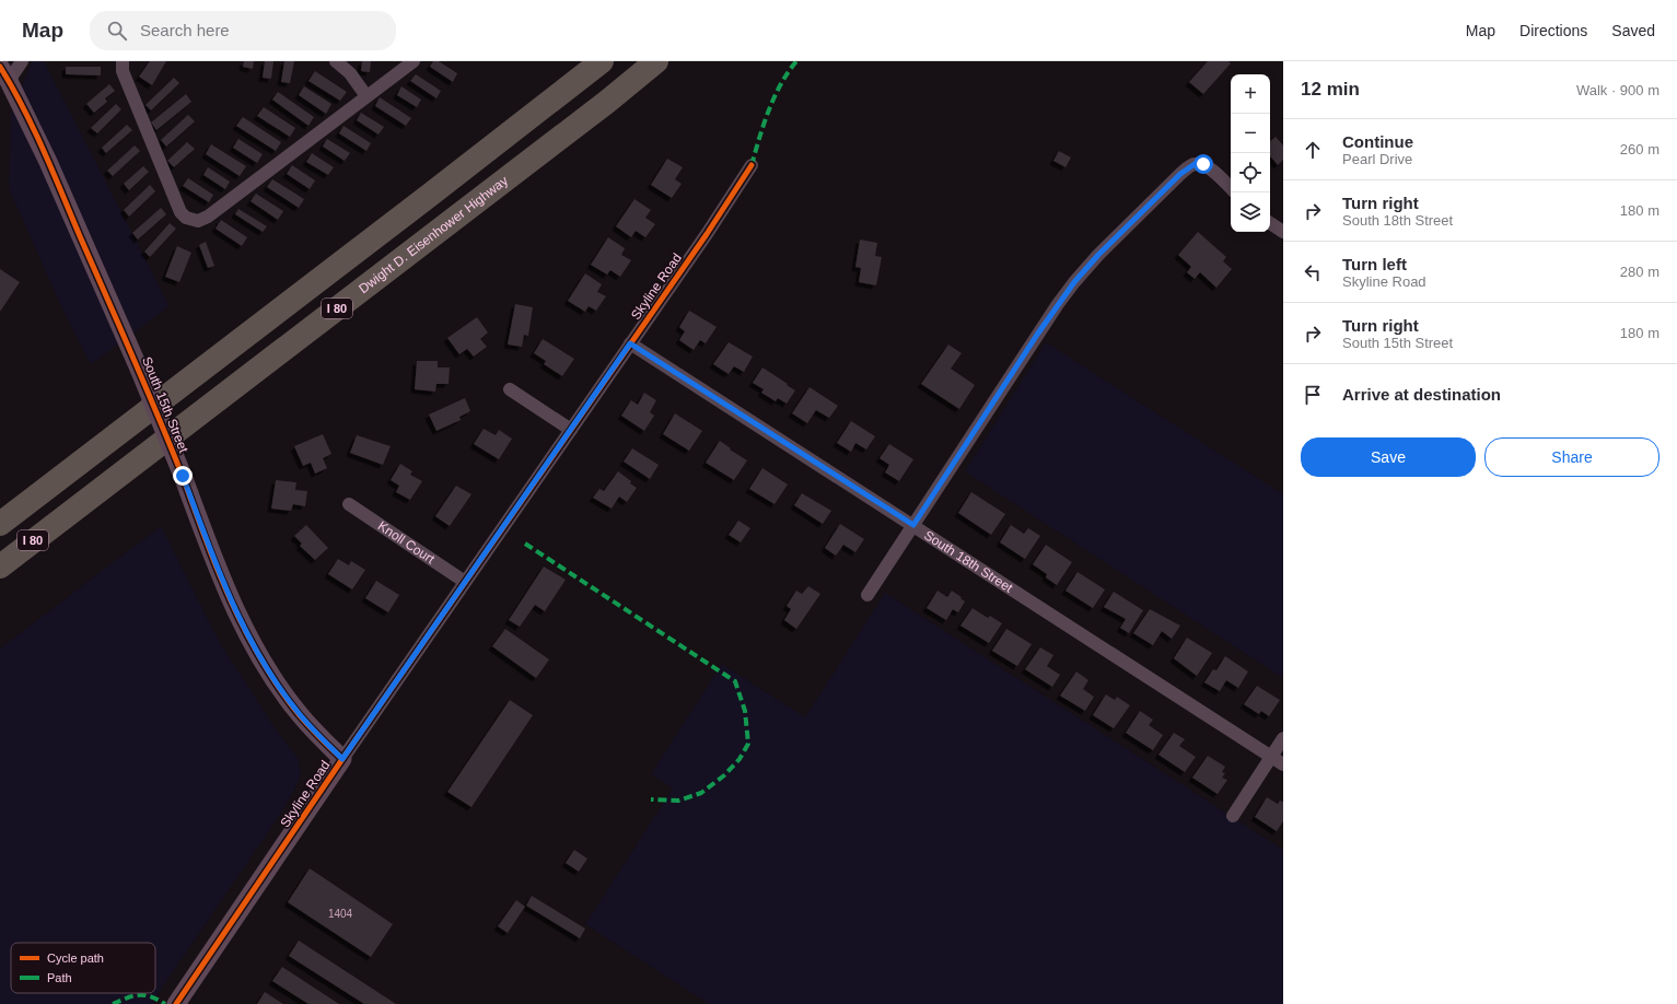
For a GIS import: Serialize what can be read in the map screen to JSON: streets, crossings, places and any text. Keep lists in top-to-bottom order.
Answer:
{
  "streets": {
    "highway": ["Dwight D. Eisenhower Highway", "I 80"],
    "main road": ["Skyline Road", "South 15th Street"],
    "street": ["Knoll Court", "South 18th Street"]
  },
  "crossings": [
    ["Skyline Road", "South 15th Street"],
    ["Skyline Road", "Knoll Court"],
    ["Skyline Road", "South 18th Street"]
  ],
  "house_numbers": ["1404"],
  "legend": ["Cycle path", "Path"],
  "page": {
    "header": "Map",
    "search": "Search here",
    "nav": ["Map", "Directions", "Saved"],
    "heading": ["12 min", "Walk · 900 m"],
    "map_buttons": ["+", "−"],
    "list": [
      ["Continue", "Pearl Drive", "260 m"],
      ["Turn right", "South 18th Street", "180 m"],
      ["Turn left", "Skyline Road", "280 m"],
      ["Turn right", "South 15th Street", "180 m"],
      "Arrive at destination"
    ],
    "buttons": ["Save", "Share"]
  }
}
